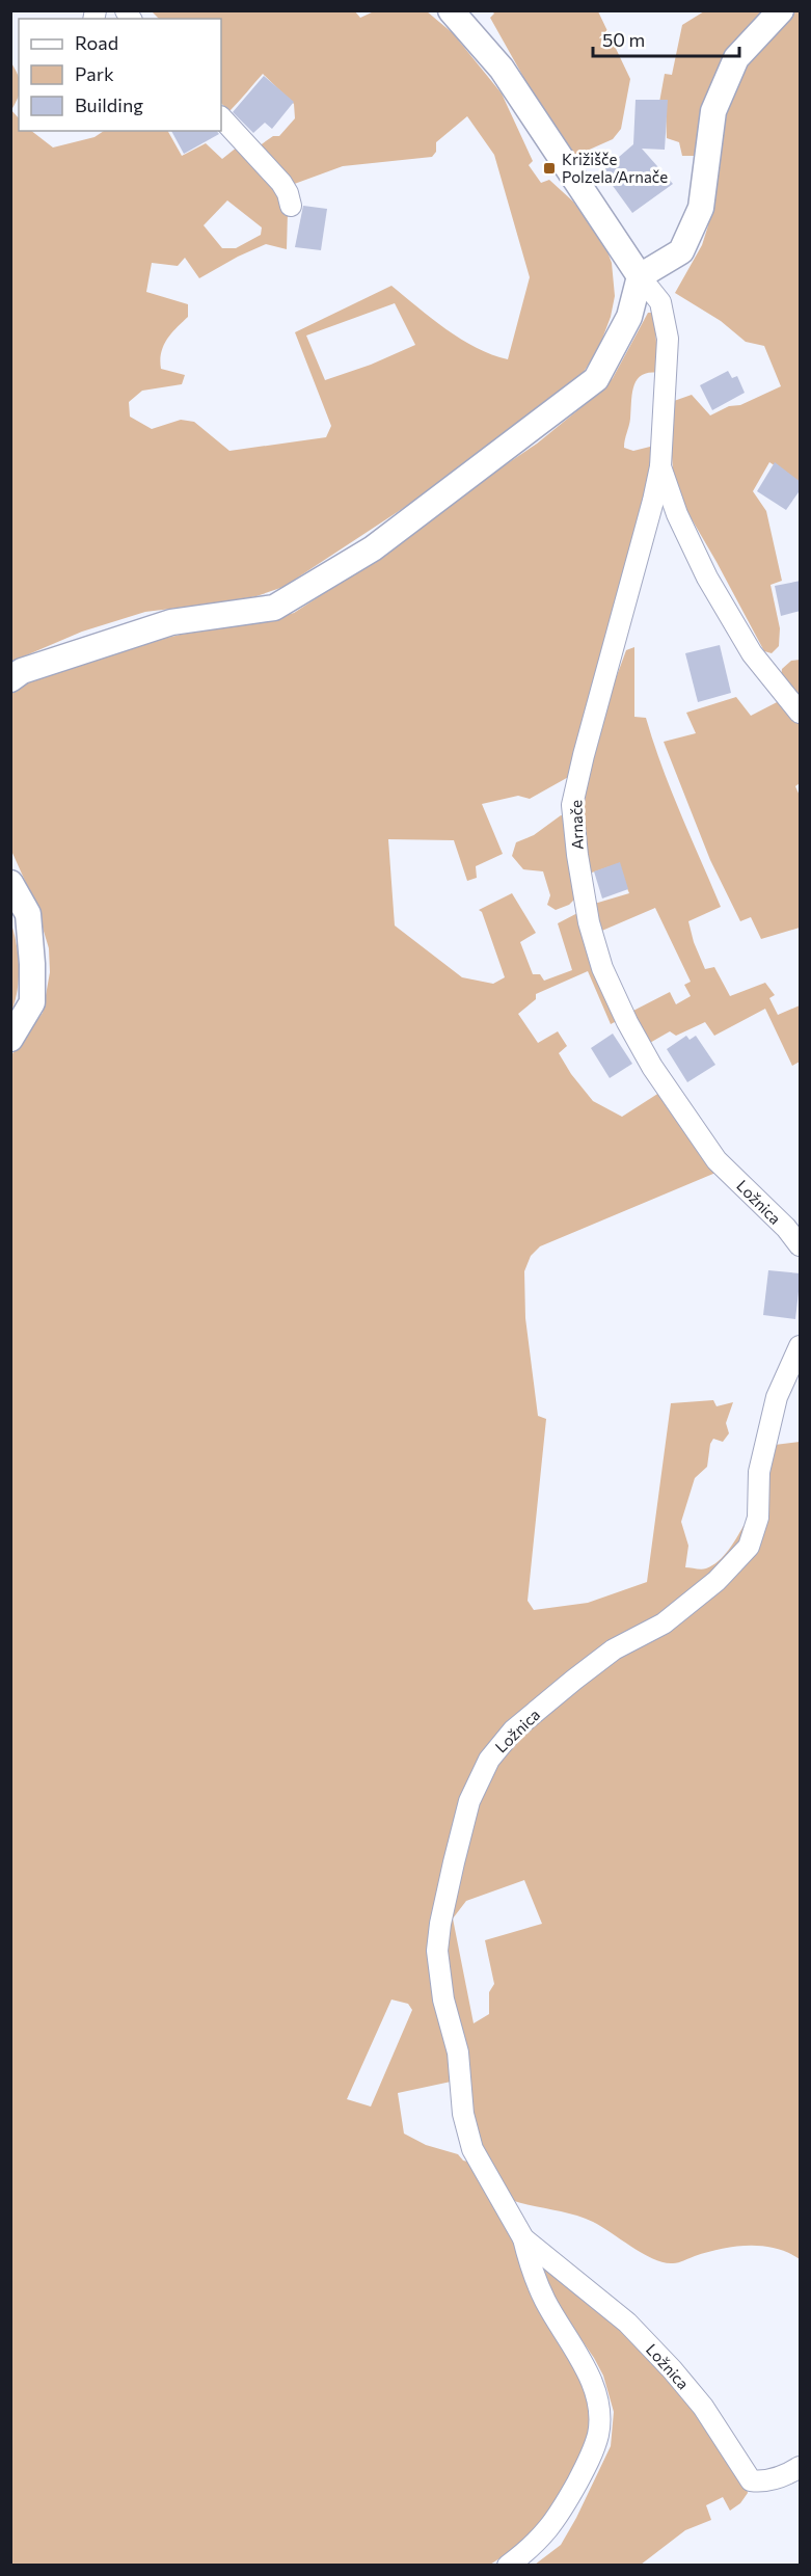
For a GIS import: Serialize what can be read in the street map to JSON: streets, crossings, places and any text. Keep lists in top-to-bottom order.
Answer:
{
  "streets": {
    "street": ["Arnače", "Ložnica"]
  },
  "crossings": [
    ["Arnače", "Ložnica"]
  ],
  "places": {
    "transit": ["Križišče Polzela/Arnače"]
  },
  "legend": ["Road", "Park", "Building"],
  "scale_bar": "50 m"
}
